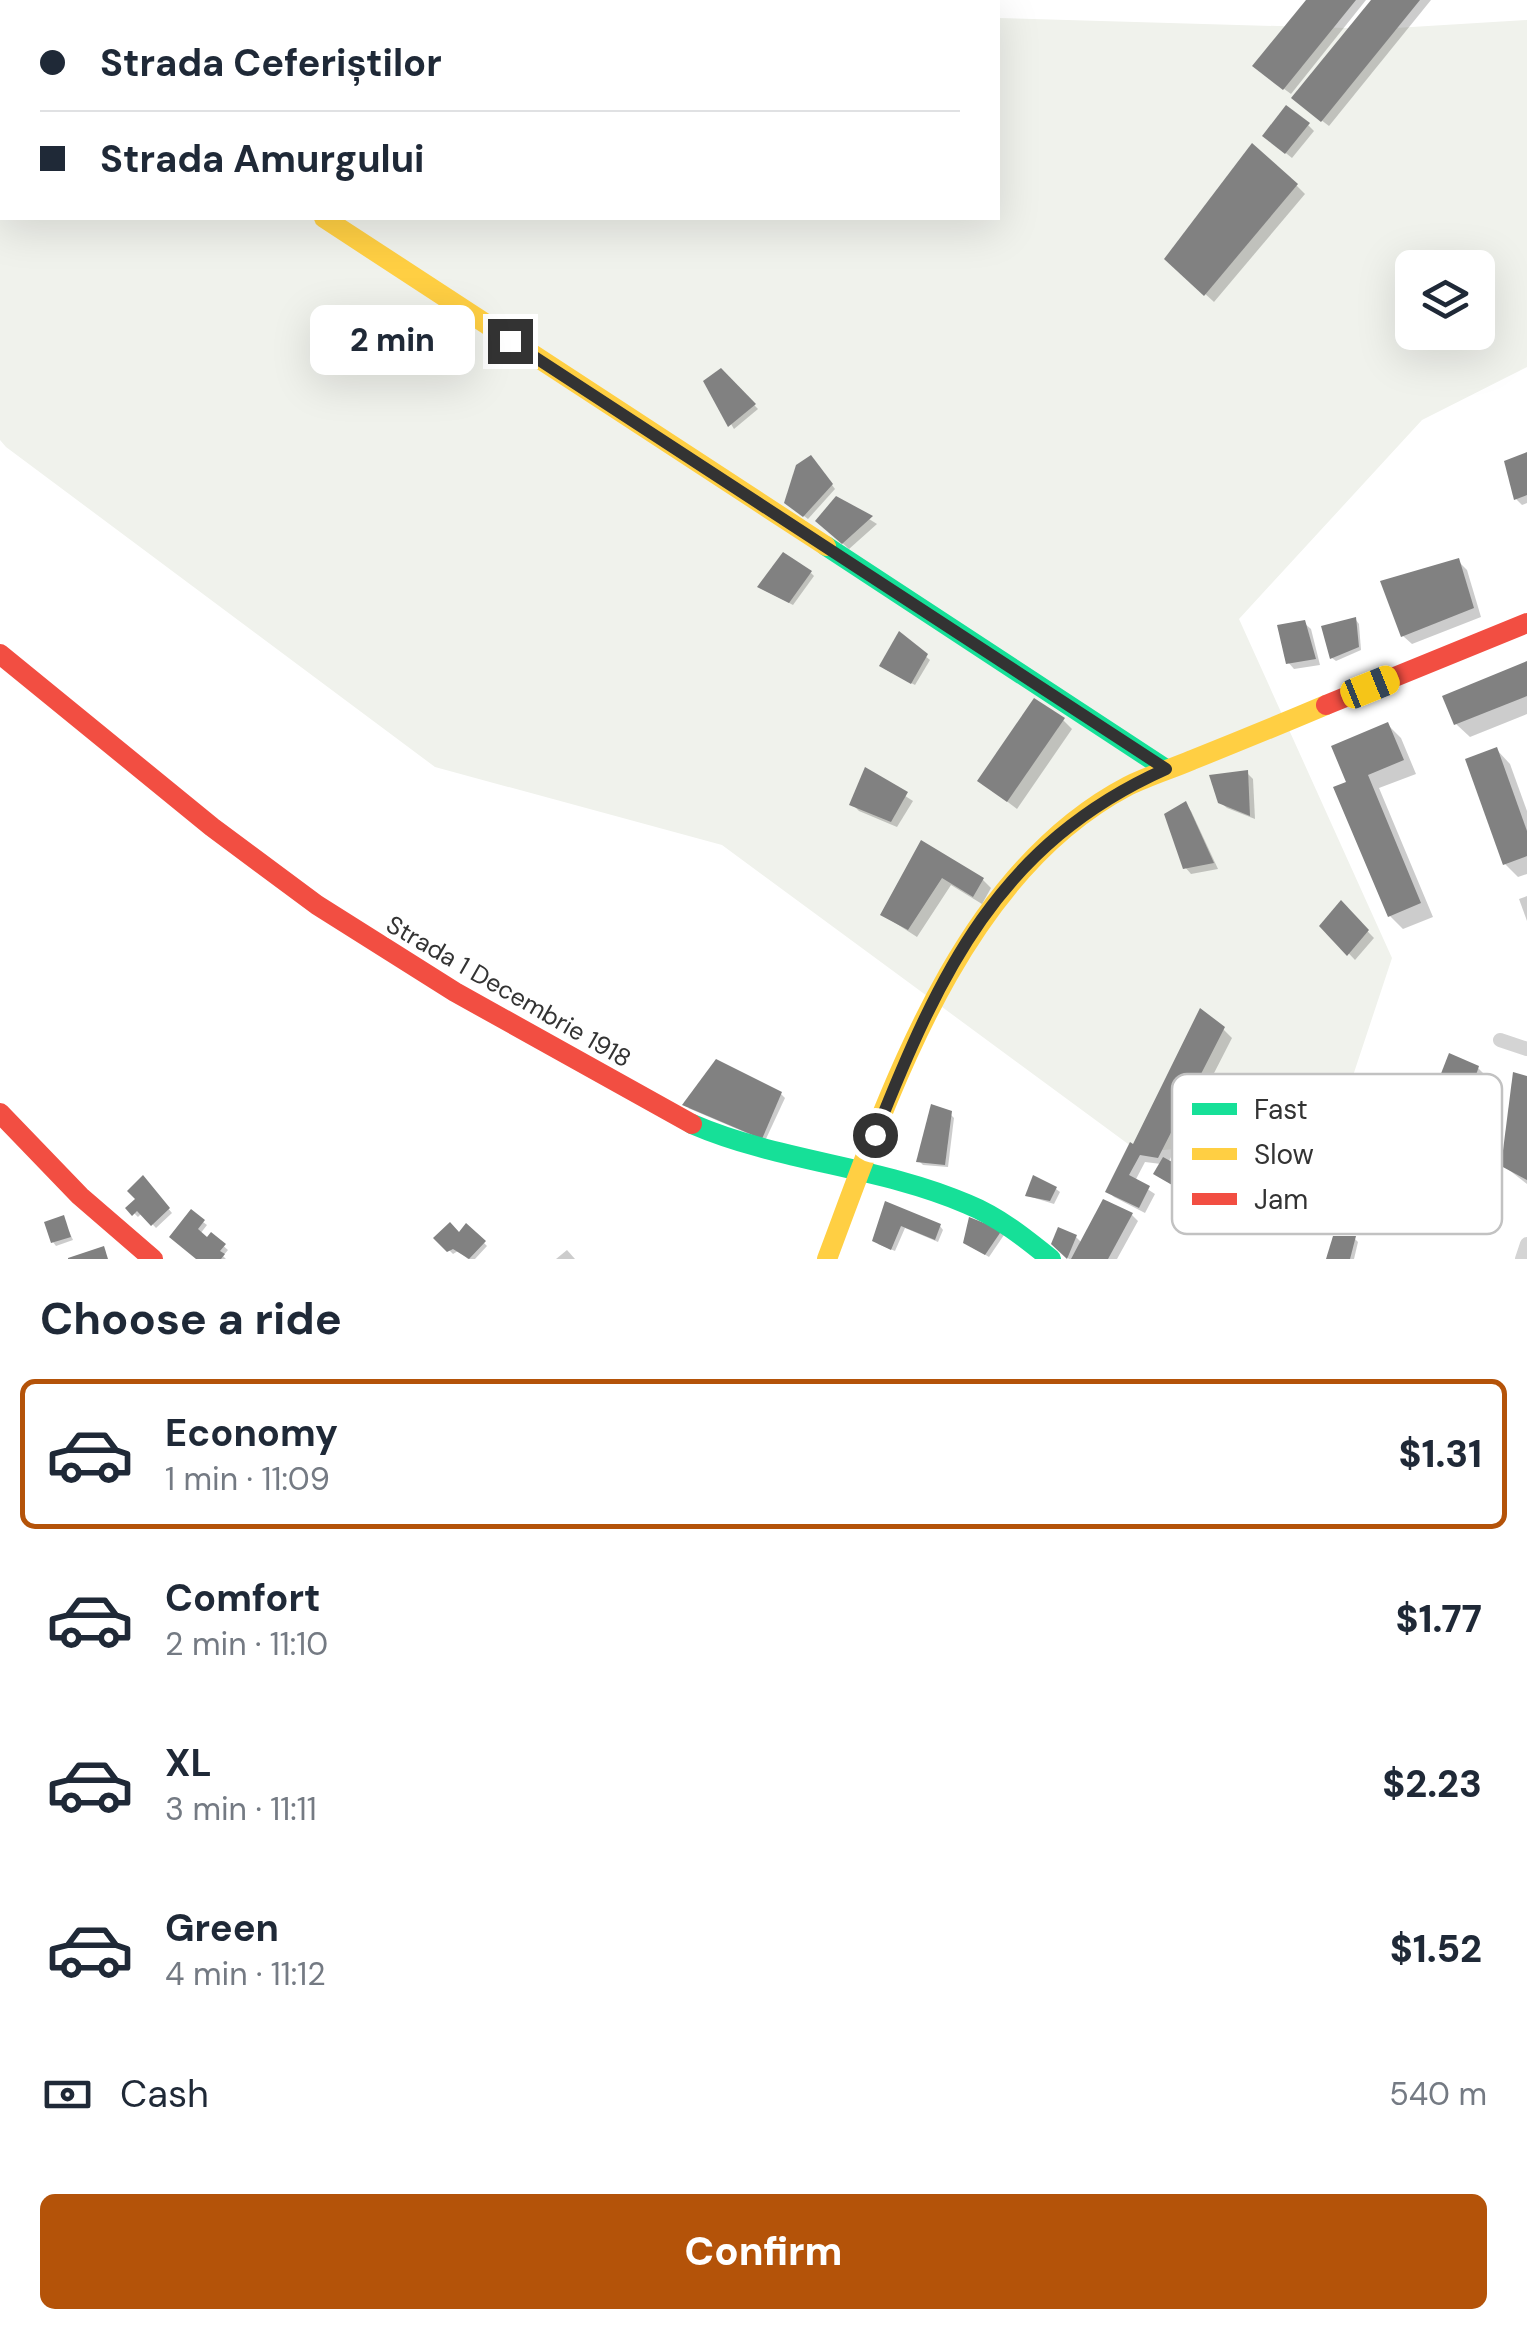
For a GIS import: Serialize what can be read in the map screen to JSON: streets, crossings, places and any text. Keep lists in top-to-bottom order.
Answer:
{
  "streets": {
    "street": ["Strada 1 Decembrie 1918"]
  },
  "legend": ["Fast", "Slow", "Jam"],
  "page": {
    "banner": ["Strada Ceferiștilor", "Strada Amurgului"],
    "bubble": "2 min",
    "heading": "Choose a ride",
    "list": [
      {
        "name": "Economy",
        "note": "1 min · 11:09",
        "value": "$1.31"
      },
      {
        "name": "Comfort",
        "note": "2 min · 11:10",
        "value": "$1.77"
      },
      {
        "name": "XL",
        "note": "3 min · 11:11",
        "value": "$2.23"
      },
      {
        "name": "Green",
        "note": "4 min · 11:12",
        "value": "$1.52"
      }
    ],
    "pay": ["Cash", "540 m"],
    "buttons": "Confirm"
  }
}
